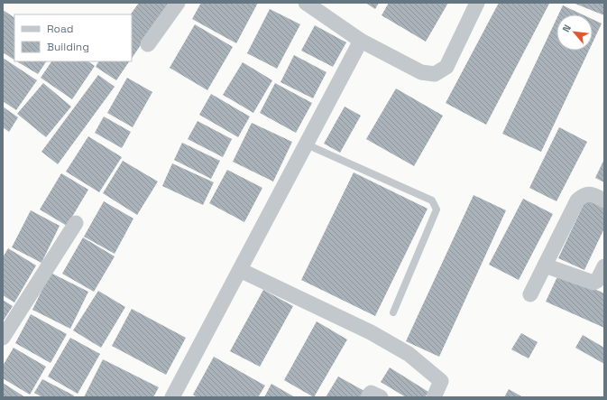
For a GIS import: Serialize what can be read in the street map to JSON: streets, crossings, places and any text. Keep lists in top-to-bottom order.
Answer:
{
  "legend": ["Road", "Building"],
  "north": "top left"
}
